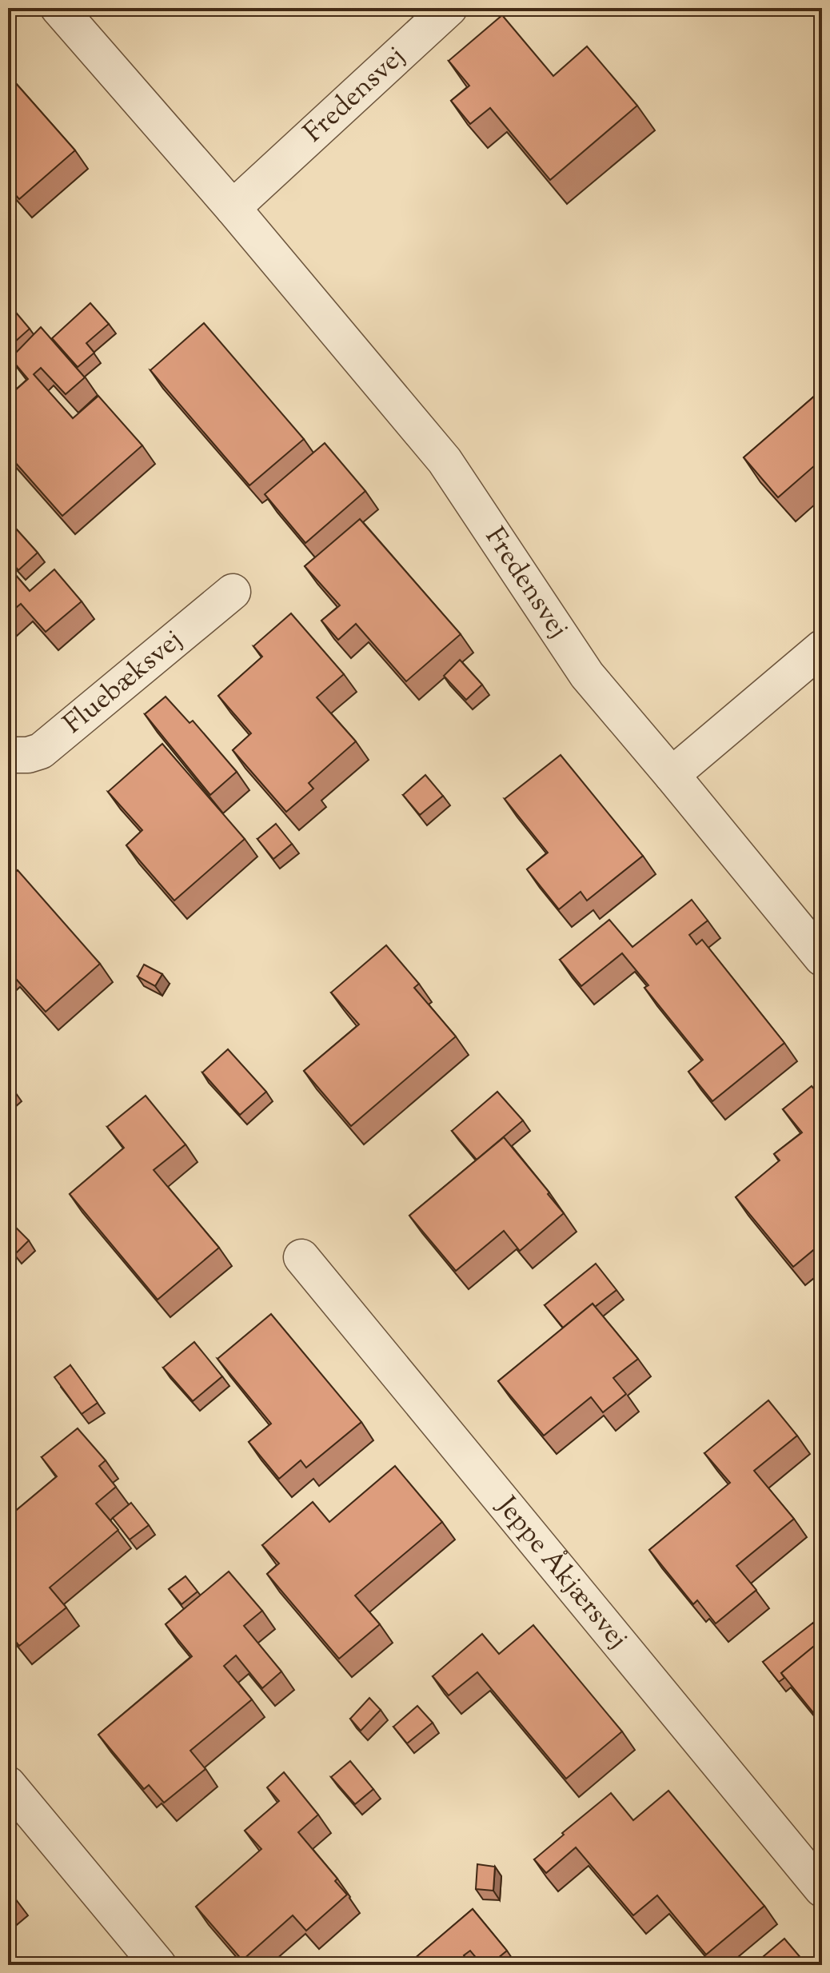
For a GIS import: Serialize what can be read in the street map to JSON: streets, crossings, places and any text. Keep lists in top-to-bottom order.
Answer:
{
  "streets": {
    "street": ["Fredensvej", "Fluebæksvej", "Jeppe Åkjærsvej"]
  }
}
